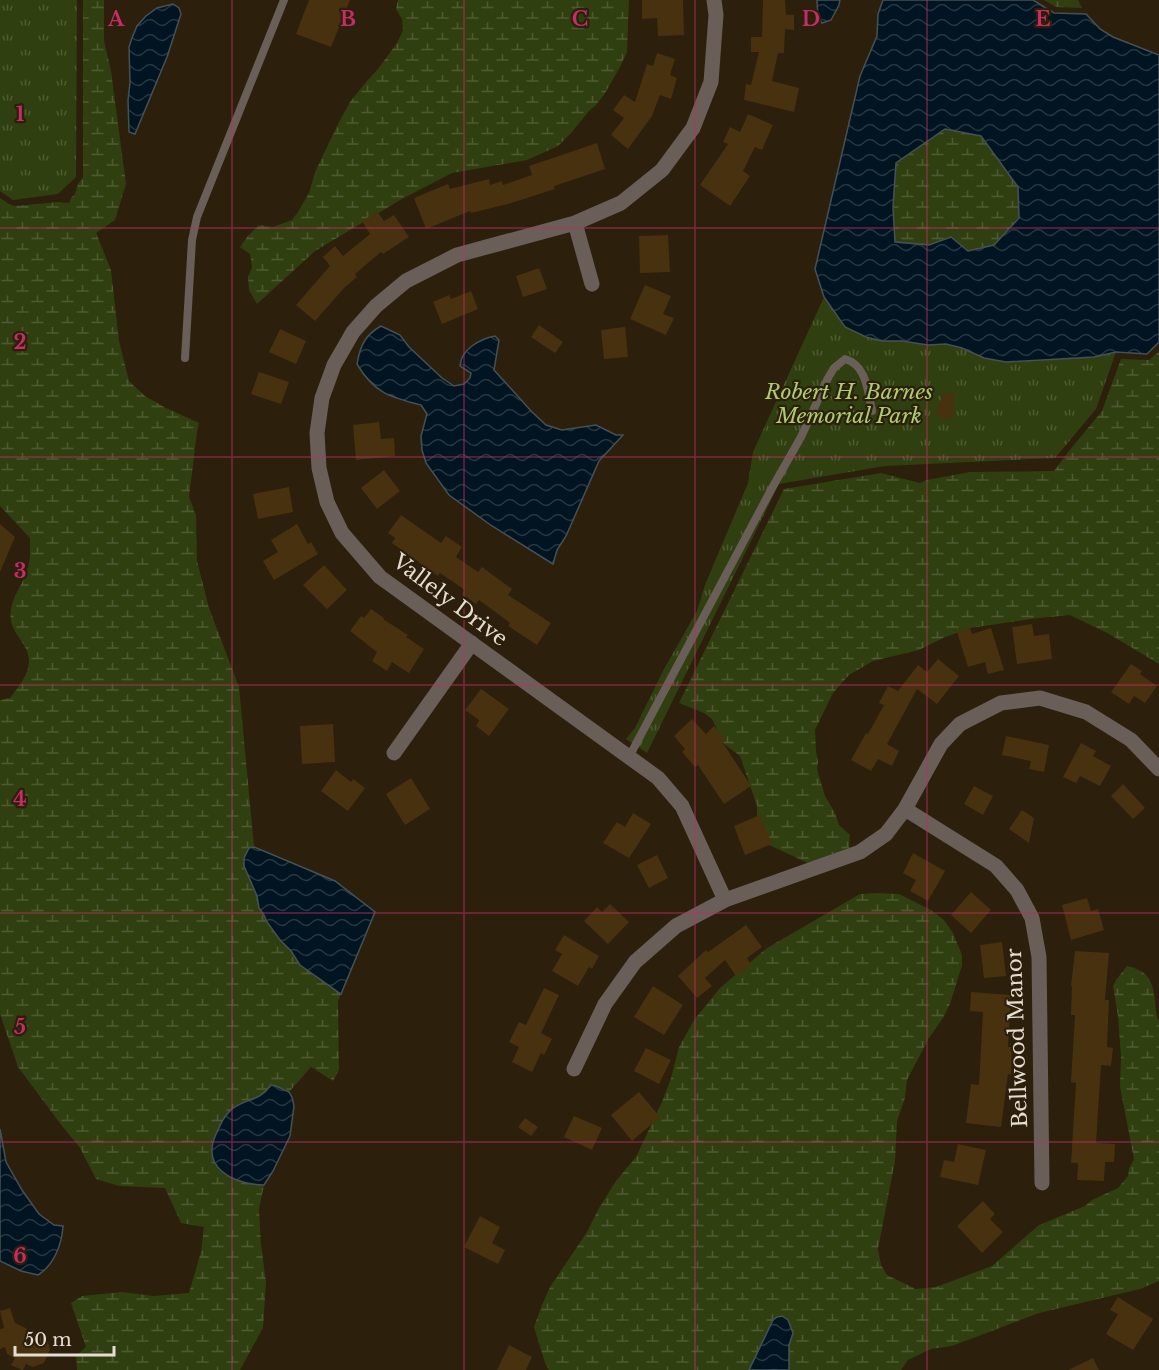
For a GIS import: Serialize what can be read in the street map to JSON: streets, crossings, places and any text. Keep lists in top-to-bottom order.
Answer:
{
  "streets": {
    "street": ["Vallely Drive", "Bellwood Manor"]
  },
  "parks": ["Robert H. Barnes Memorial Park"],
  "scale_bar": "50 m",
  "grid": {
    "columns": [
      "A",
      "B",
      "C",
      "D",
      "E"
    ],
    "rows": [
      "1",
      "2",
      "3",
      "4",
      "5",
      "6"
    ]
  }
}
